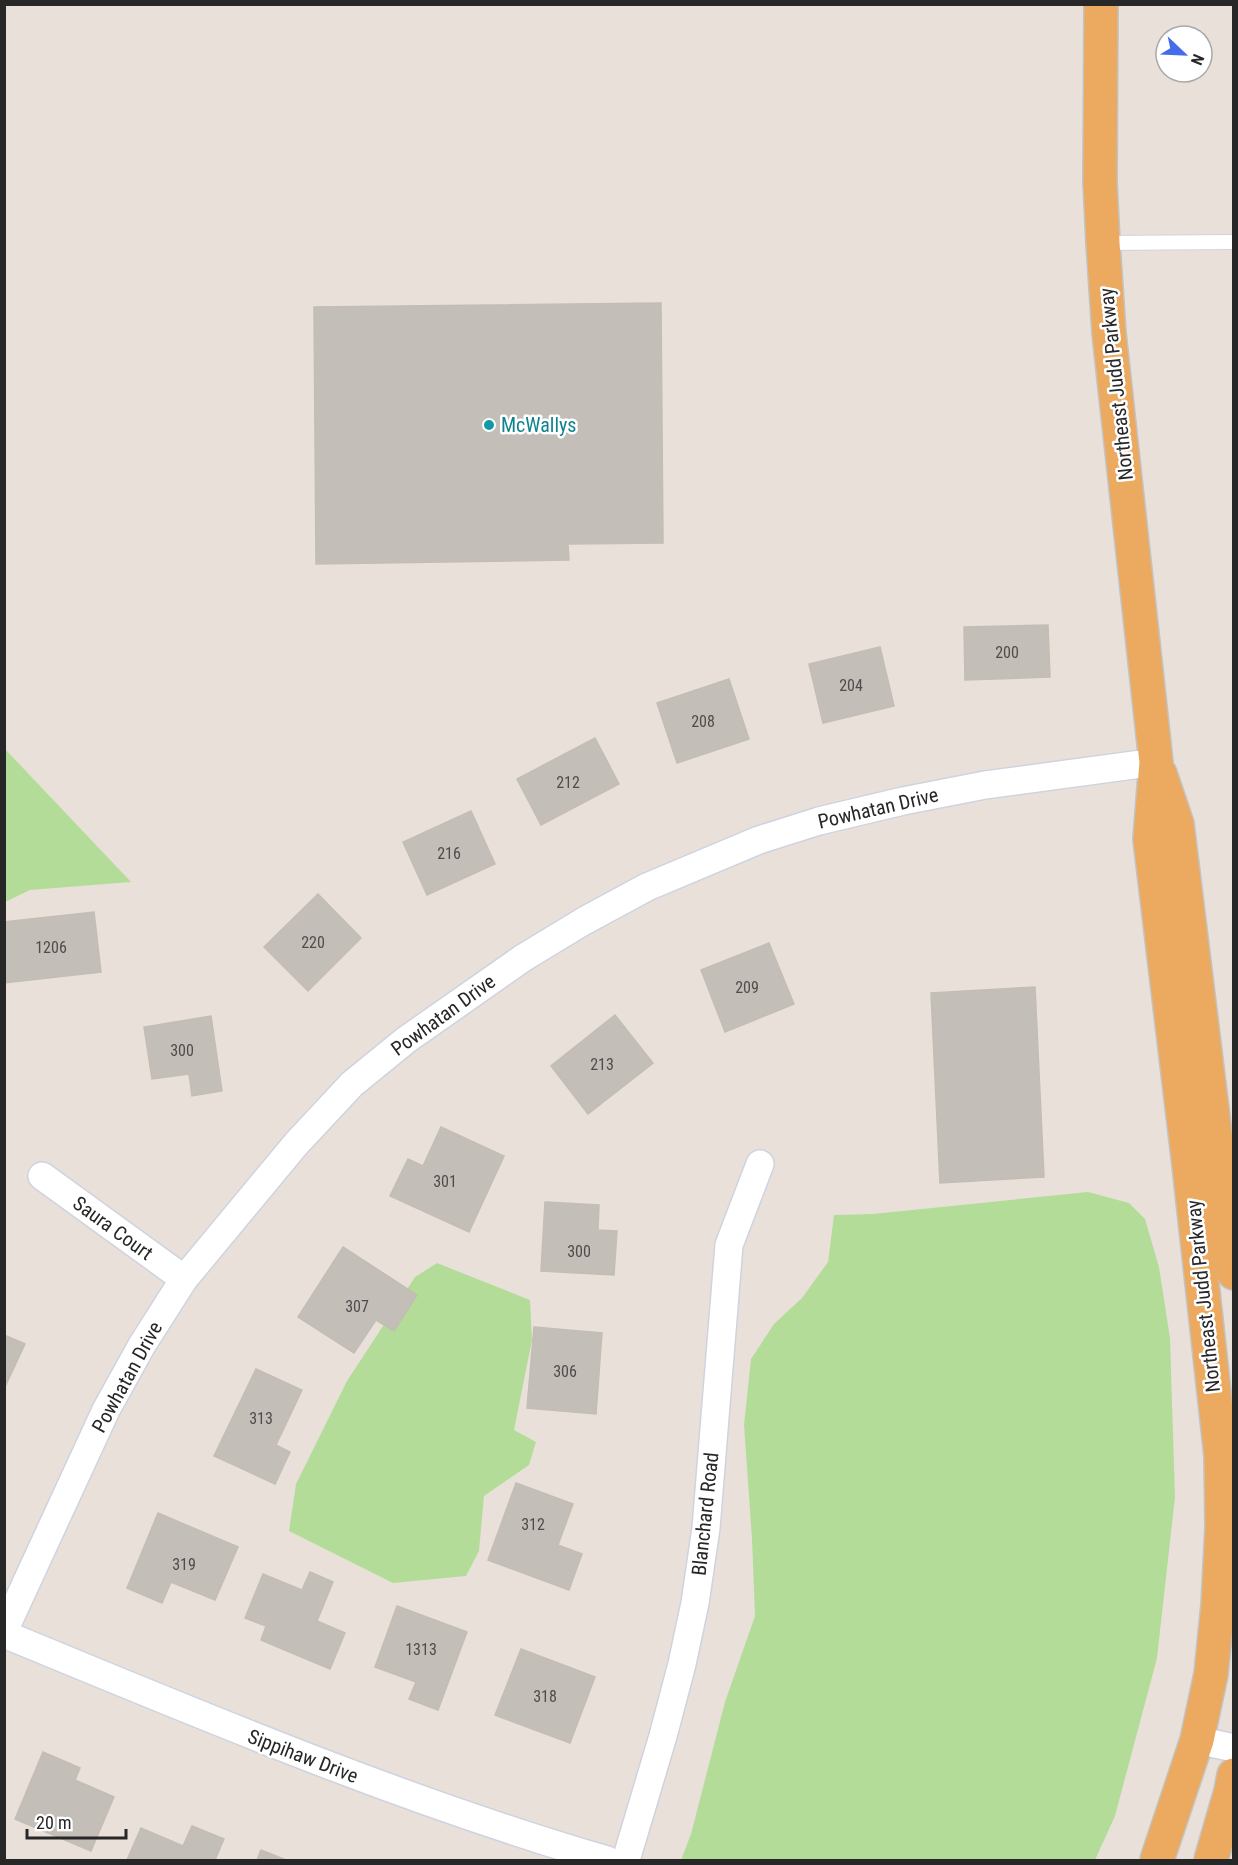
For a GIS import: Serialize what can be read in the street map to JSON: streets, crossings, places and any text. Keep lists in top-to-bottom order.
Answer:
{
  "streets": {
    "highway": ["Northeast Judd Parkway"],
    "street": [
      "Powhatan Drive",
      "Saura Court",
      "Blanchard Road",
      "Sippihaw Drive"
    ]
  },
  "crossings": [
    ["Northeast Judd Parkway", "Powhatan Drive"],
    ["Powhatan Drive", "Saura Court"],
    ["Powhatan Drive", "Sippihaw Drive"]
  ],
  "places": ["McWallys"],
  "house_numbers": [
    "200",
    "204",
    "208",
    "212",
    "216",
    "220",
    "1206",
    "209",
    "300",
    "213",
    "301",
    "300",
    "307",
    "306",
    "313",
    "312",
    "319",
    "1313",
    "318"
  ],
  "scale_bar": "20 m",
  "north": "bottom right"
}
